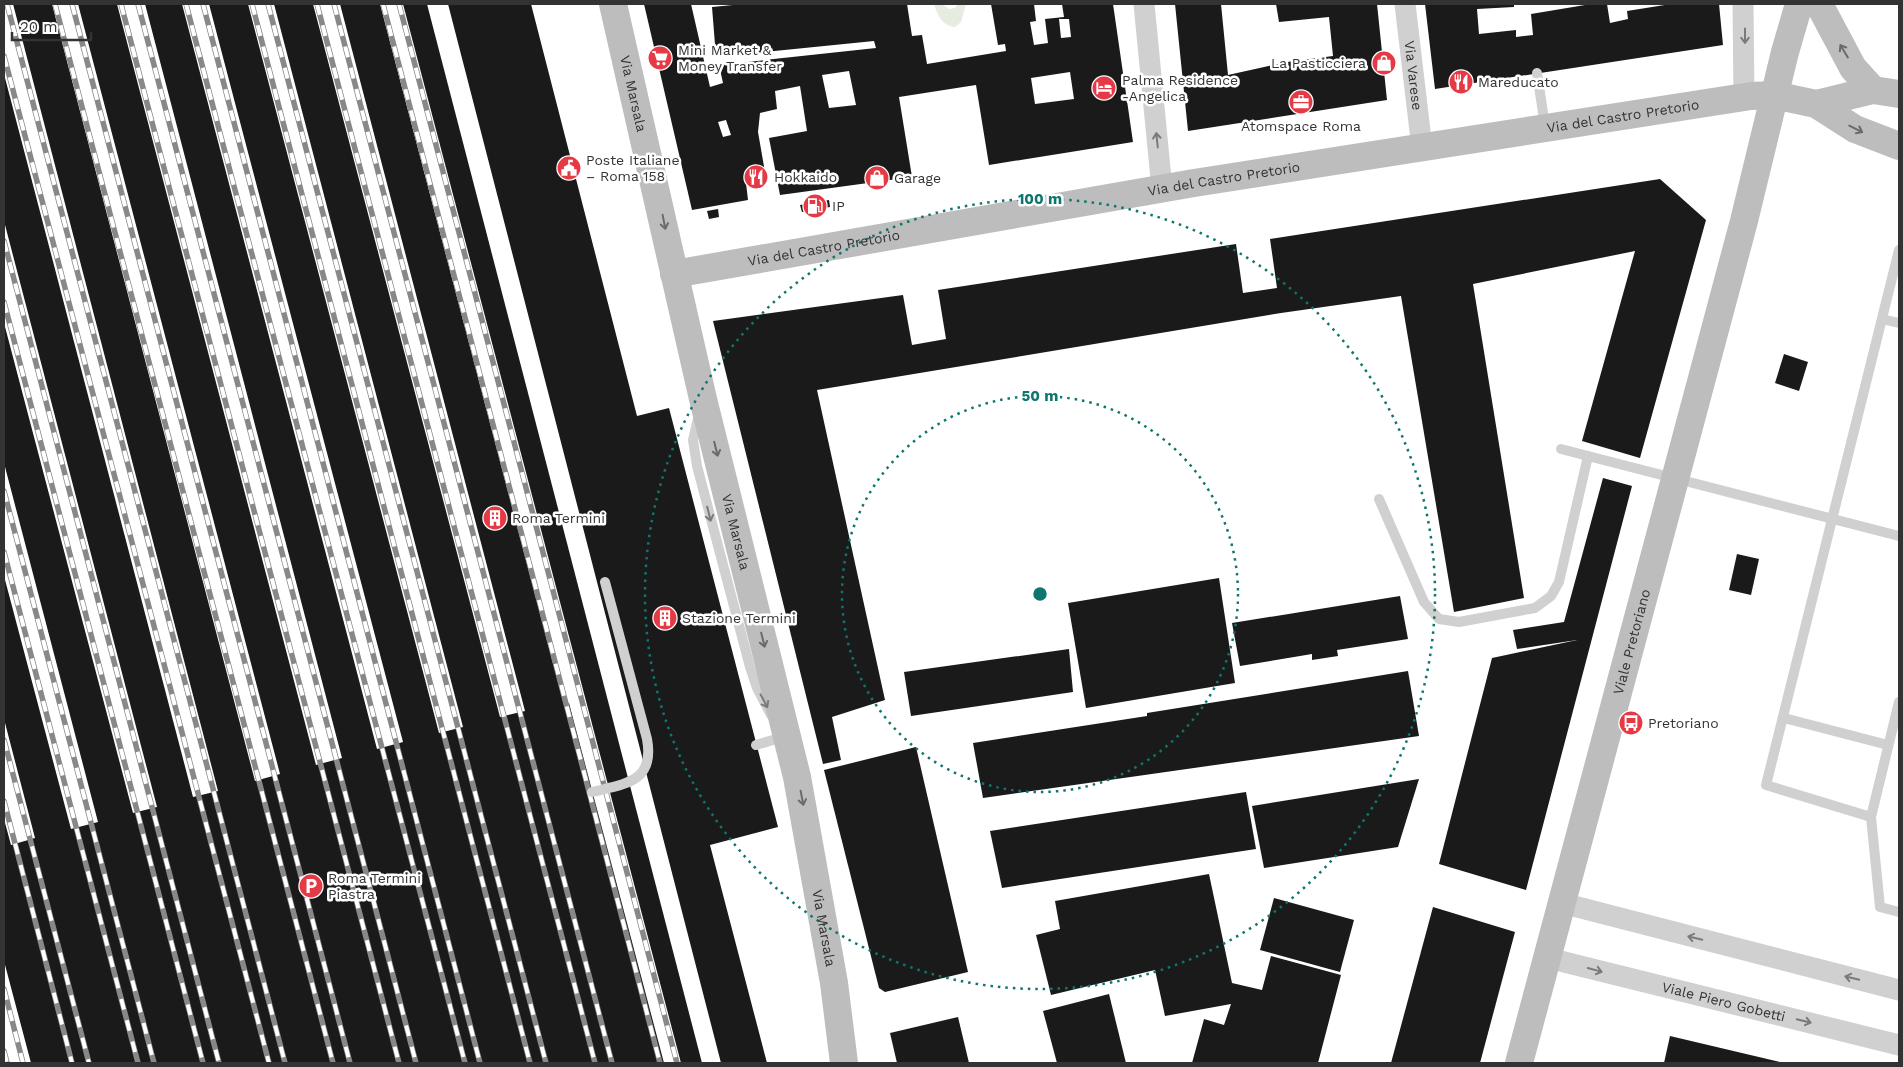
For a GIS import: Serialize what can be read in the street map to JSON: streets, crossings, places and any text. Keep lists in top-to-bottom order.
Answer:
{
  "streets": {
    "main road": ["Via Marsala", "Via del Castro Pretorio", "Viale Pretoriano"],
    "street": ["Via Varese", "Viale Piero Gobetti"]
  },
  "crossings": [
    ["Via Varese", "Via del Castro Pretorio"],
    ["Via Marsala", "Via del Castro Pretorio"],
    ["Via del Castro Pretorio", "Viale Pretoriano"],
    ["Viale Pretoriano", "Viale Piero Gobetti"]
  ],
  "one_way": ["Via Marsala"],
  "places": {
    "supermarket": ["Mini Market & Money Transfer"],
    "shop": ["La Pasticciera", "Garage"],
    "restaurant": ["Mareducato", "Hokkaido"],
    "hotel": ["Palma Residence -Angelica"],
    "office": ["Atomspace Roma"],
    "public building": ["Poste Italiane – Roma 158"],
    "fuel station": ["IP"],
    "building": ["Roma Termini", "Stazione Termini"],
    "bus stop": ["Pretoriano"],
    "parking": ["Roma Termini Piastra"]
  },
  "scale_bar": "20 m",
  "rings": ["100 m", "50 m"]
}
